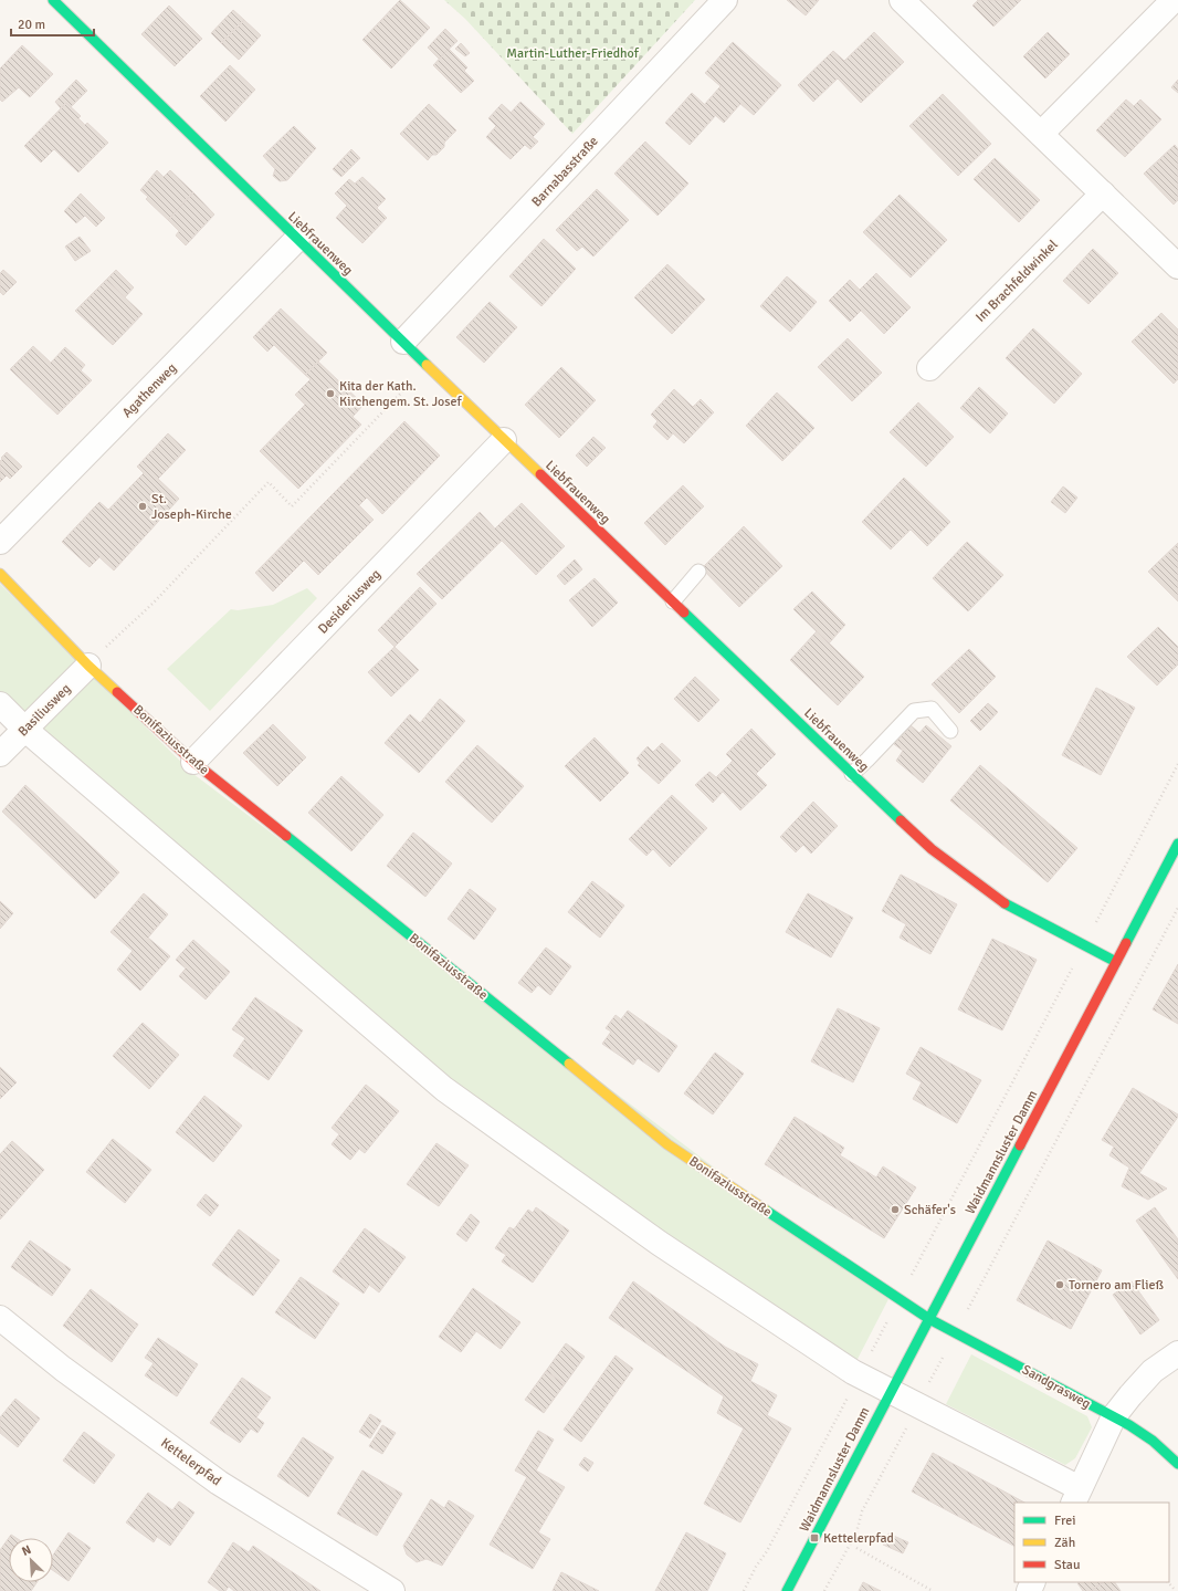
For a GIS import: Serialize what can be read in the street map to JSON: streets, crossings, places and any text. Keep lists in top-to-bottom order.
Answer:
{
  "streets": {
    "street": [
      "Barnabasstraße",
      "Liebfrauenweg",
      "Im Brachfeldwinkel",
      "Agathenweg",
      "Desideriusweg",
      "Basiliusweg",
      "Bonifaziusstraße",
      "Waidmannsluster Damm",
      "Sandgrasweg",
      "Kettelerpfad"
    ]
  },
  "crossings": [
    ["Barnabasstraße", "Liebfrauenweg"],
    ["Liebfrauenweg", "Agathenweg"],
    ["Liebfrauenweg", "Desideriusweg"],
    ["Liebfrauenweg", "Waidmannsluster Damm"],
    ["Desideriusweg", "Bonifaziusstraße"],
    ["Basiliusweg", "Bonifaziusstraße"],
    ["Bonifaziusstraße", "Waidmannsluster Damm"],
    ["Bonifaziusstraße", "Sandgrasweg"],
    ["Waidmannsluster Damm", "Sandgrasweg"]
  ],
  "parks": ["Martin-Luther-Friedhof"],
  "places": {
    "other": [
      "Kita der Kath. Kirchengem. St. Josef",
      "St. Joseph-Kirche",
      "Schäfer's",
      "Tornero am Fließ"
    ],
    "transit": ["Kettelerpfad"]
  },
  "legend": ["Frei", "Zäh", "Stau"],
  "scale_bar": "20 m",
  "north": "top left"
}
